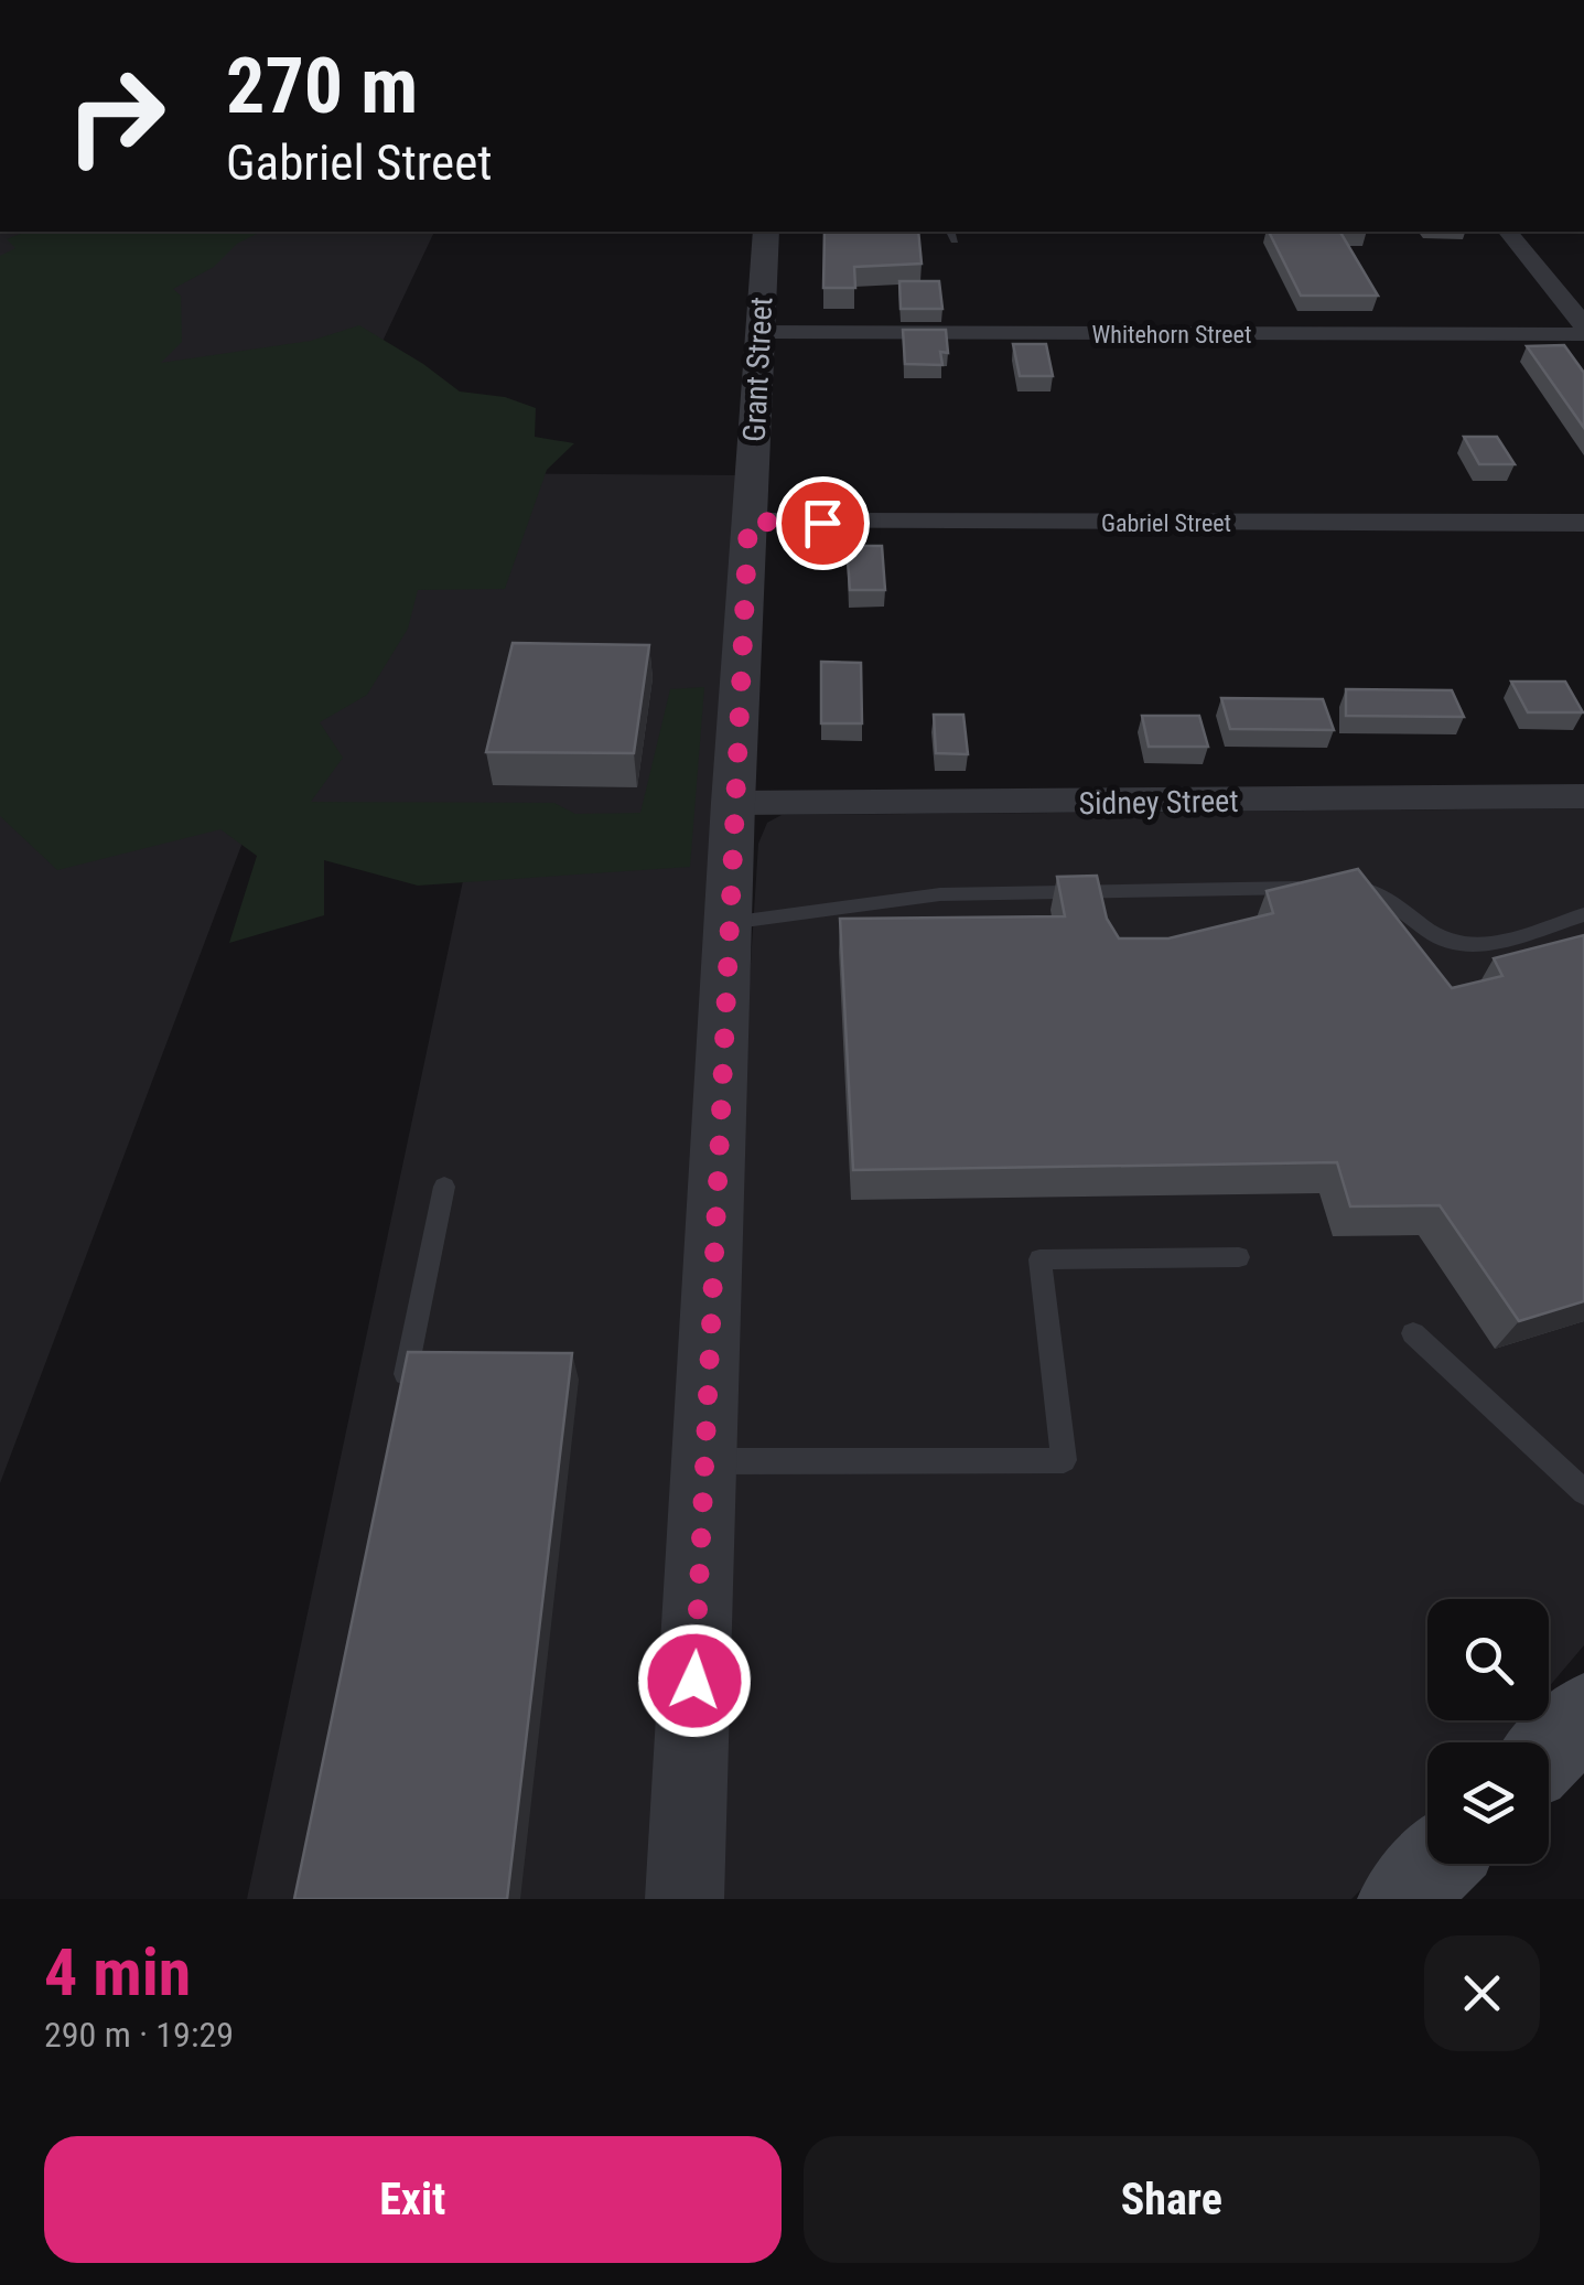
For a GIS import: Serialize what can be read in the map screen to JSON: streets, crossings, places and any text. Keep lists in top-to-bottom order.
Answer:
{
  "streets": {
    "street": [
      "Whitehorn Street",
      "Grant Street",
      "Gabriel Street",
      "Sidney Street"
    ]
  },
  "crossings": [
    ["Whitehorn Street", "Grant Street"],
    ["Grant Street", "Gabriel Street"],
    ["Grant Street", "Sidney Street"]
  ],
  "page": {
    "turn": ["270 m", "Gabriel Street"],
    "heading": ["4 min", "290 m · 19:29"],
    "buttons": ["Exit", "Share"]
  }
}
